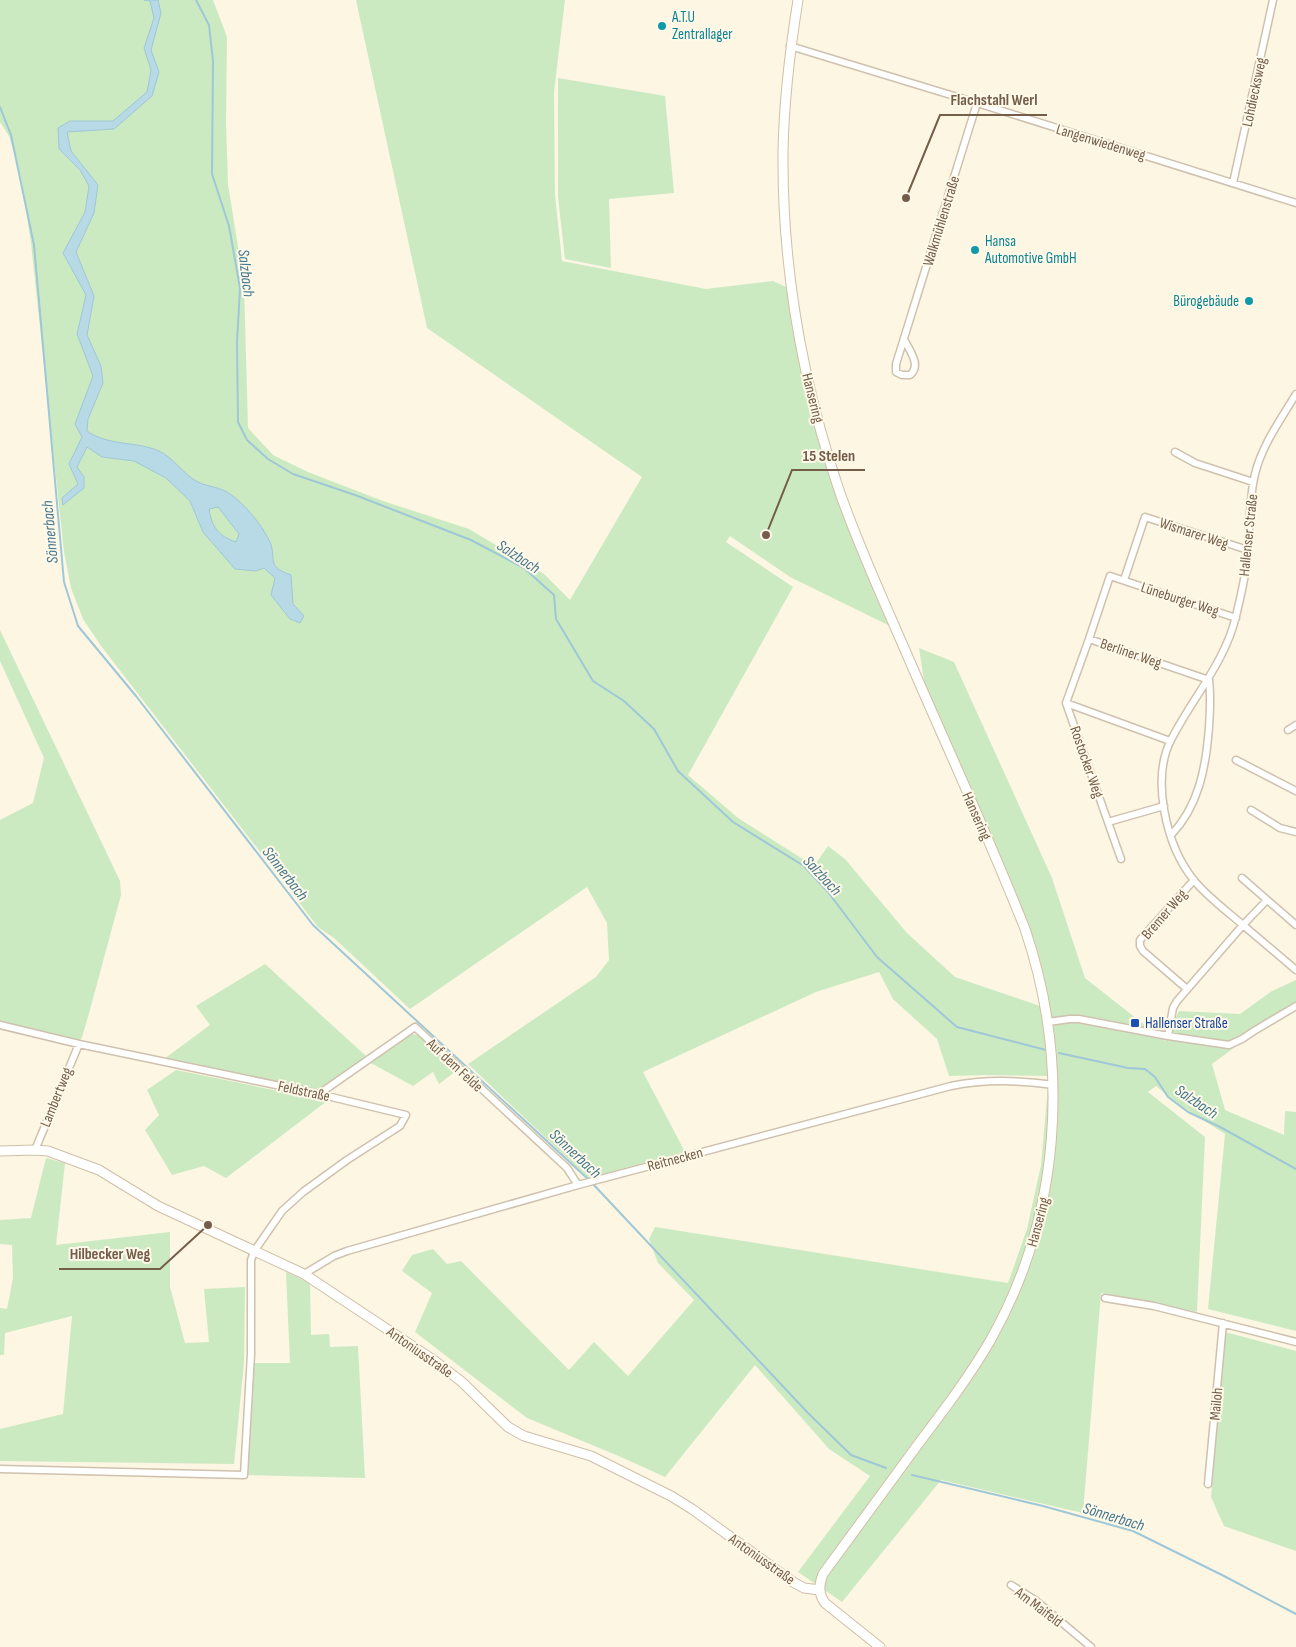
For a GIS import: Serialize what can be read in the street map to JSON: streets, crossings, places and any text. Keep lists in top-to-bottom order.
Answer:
{
  "streets": {
    "street": [
      "Lohdiecksweg",
      "Langenwiedenweg",
      "Walkmühlenstraße",
      "Hansering",
      "Wismarer Weg",
      "Hallenser Straße",
      "Lüneburger Weg",
      "Berliner Weg",
      "Rostocker Weg",
      "Bremer Weg",
      "Auf dem Felde",
      "Feldstraße",
      "Lambertweg",
      "Reitnecken",
      "Antoniusstraße",
      "Mailoh",
      "Am Maifeld"
    ]
  },
  "crossings": [
    ["Lohdiecksweg", "Langenwiedenweg"],
    ["Langenwiedenweg", "Walkmühlenstraße"],
    ["Langenwiedenweg", "Hansering"],
    ["Hansering", "Reitnecken"],
    ["Hansering", "Antoniusstraße"],
    ["Wismarer Weg", "Hallenser Straße"],
    ["Wismarer Weg", "Lüneburger Weg"],
    ["Hallenser Straße", "Lüneburger Weg"],
    ["Hallenser Straße", "Berliner Weg"],
    ["Hallenser Straße", "Bremer Weg"],
    ["Berliner Weg", "Rostocker Weg"],
    ["Auf dem Felde", "Feldstraße"],
    ["Auf dem Felde", "Reitnecken"],
    ["Feldstraße", "Lambertweg"],
    ["Feldstraße", "Antoniusstraße"],
    ["Lambertweg", "Antoniusstraße"],
    ["Reitnecken", "Antoniusstraße"]
  ],
  "water": ["Salzbach", "Sönnerbach"],
  "places": {
    "other": [
      "A.T.U Zentrallager",
      "Flachstahl Werl",
      "Hansa Automotive GmbH",
      "Bürogebäude",
      "15 Stelen",
      "Hilbecker Weg"
    ],
    "transit": ["Hallenser Straße"]
  }
}
